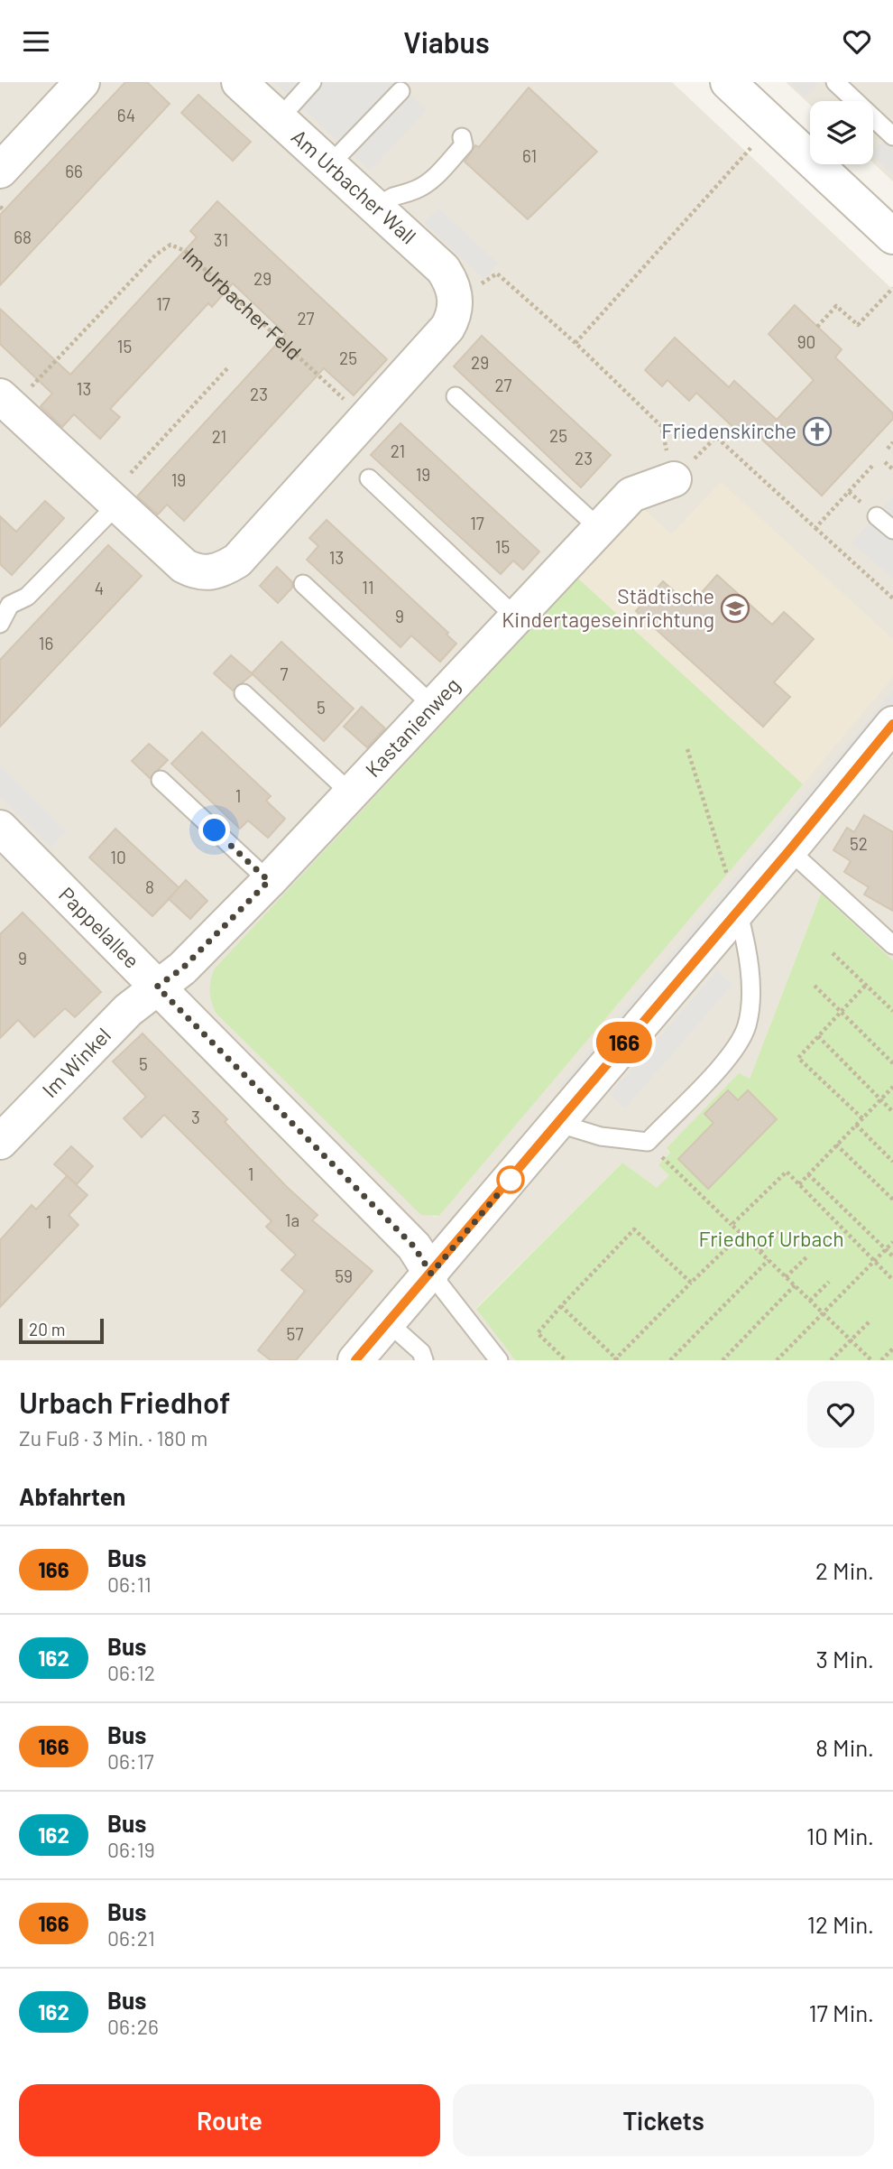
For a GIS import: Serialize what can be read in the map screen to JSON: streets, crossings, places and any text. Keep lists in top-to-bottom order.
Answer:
{
  "streets": {
    "street": [
      "Am Urbacher Wall",
      "Kastanienweg",
      "Pappelallee",
      "Im Winkel"
    ],
    "path": ["Im Urbacher Feld"]
  },
  "crossings": [
    ["Kastanienweg", "Pappelallee"],
    ["Kastanienweg", "Im Winkel"],
    ["Pappelallee", "Im Winkel"]
  ],
  "parks": ["Friedhof Urbach"],
  "places": {
    "church": ["Friedenskirche"],
    "school or university": ["Städtische Kindertageseinrichtung"]
  },
  "lines": ["bus line 166"],
  "house_numbers": [
    "64",
    "61",
    "66",
    "68",
    "31",
    "29",
    "17",
    "27",
    "90",
    "15",
    "25",
    "29",
    "27",
    "13",
    "23",
    "25",
    "21",
    "21",
    "23",
    "19",
    "19",
    "17",
    "15",
    "13",
    "11",
    "4",
    "9",
    "16",
    "7",
    "5",
    "1",
    "52",
    "10",
    "8",
    "9",
    "5",
    "3",
    "1",
    "1a",
    "1",
    "59",
    "57"
  ],
  "scale_bar": "20 m",
  "page": {
    "header": "Viabus",
    "on_map": "166",
    "scale": "20 m",
    "heading": [
      ["Urbach Friedhof", "Zu Fuß · 3 Min. · 180 m"],
      "Abfahrten"
    ],
    "list": [
      {
        "mark": "166",
        "name": "Bus",
        "note": "06:11",
        "value": "2 Min."
      },
      {
        "mark": "162",
        "name": "Bus",
        "note": "06:12",
        "value": "3 Min."
      },
      {
        "mark": "166",
        "name": "Bus",
        "note": "06:17",
        "value": "8 Min."
      },
      {
        "mark": "162",
        "name": "Bus",
        "note": "06:19",
        "value": "10 Min."
      },
      {
        "mark": "166",
        "name": "Bus",
        "note": "06:21",
        "value": "12 Min."
      },
      {
        "mark": "162",
        "name": "Bus",
        "note": "06:26",
        "value": "17 Min."
      }
    ],
    "buttons": ["Route", "Tickets"]
  }
}
